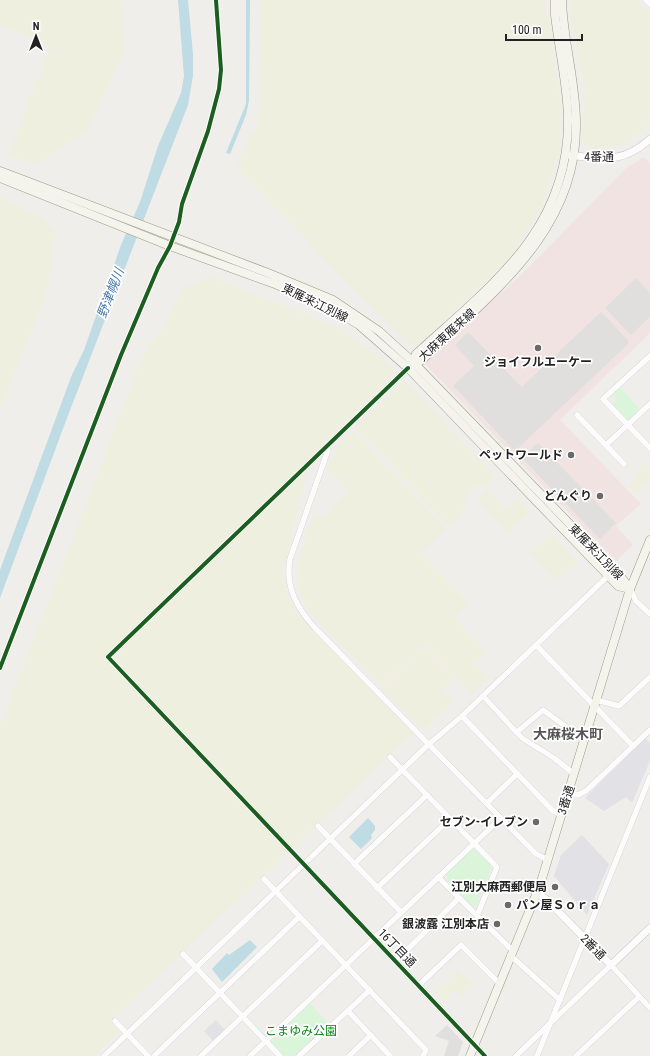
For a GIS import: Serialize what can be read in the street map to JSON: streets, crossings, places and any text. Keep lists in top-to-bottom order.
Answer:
{
  "streets": {
    "main road": ["東雁来江別線", "大麻東雁来線", "3番通"],
    "street": ["4番通", "2番通", "16丁目通"]
  },
  "crossings": [
    ["4番通", "大麻東雁来線"],
    ["東雁来江別線", "大麻東雁来線"],
    ["東雁来江別線", "3番通"],
    ["3番通", "2番通"],
    ["3番通", "16丁目通"]
  ],
  "districts": ["大麻桜木町"],
  "water": ["野津幌川"],
  "parks": ["こまゆみ公園"],
  "places": [
    "ジョイフルエーケー",
    "ペットワールド",
    "どんぐり",
    "セブン-イレブン",
    "江別大麻西郵便局",
    "パン屋Ｓｏｒａ",
    "銀波露 江別本店"
  ],
  "scale_bar": "100 m",
  "north": "top"
}
